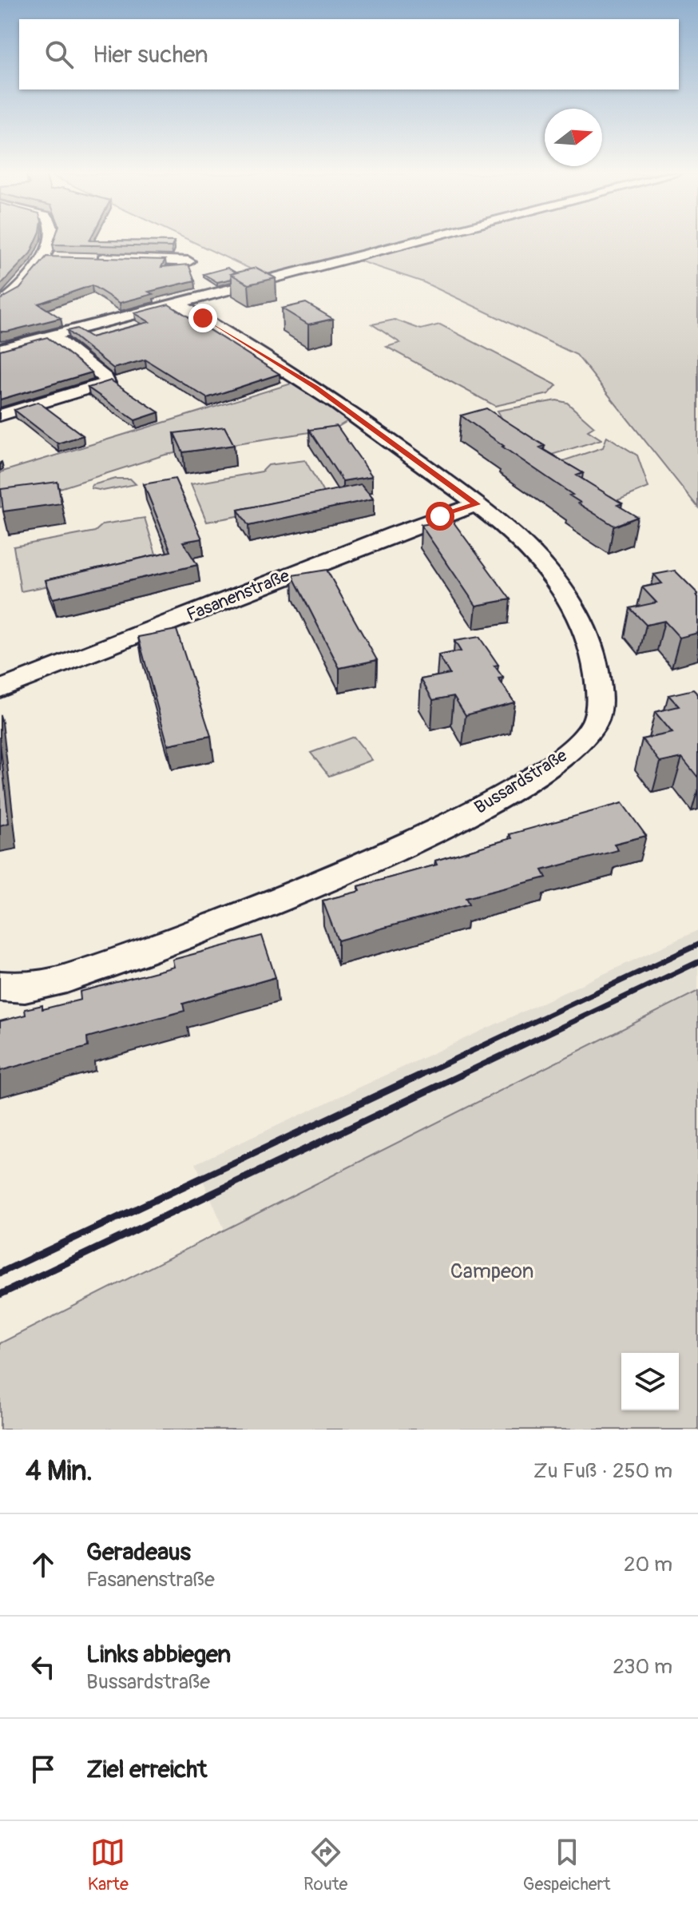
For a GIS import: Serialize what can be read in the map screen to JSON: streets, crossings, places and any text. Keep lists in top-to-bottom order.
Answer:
{
  "streets": {
    "street": ["Fasanenstraße", "Bussardstraße"]
  },
  "crossings": [
    ["Fasanenstraße", "Bussardstraße"]
  ],
  "parks": ["Campeon"],
  "north": "right",
  "page": {
    "search": "Hier suchen",
    "heading": ["4 Min.", "Zu Fuß · 250 m"],
    "list": [
      ["Geradeaus", "Fasanenstraße", "20 m"],
      ["Links abbiegen", "Bussardstraße", "230 m"],
      "Ziel erreicht"
    ],
    "nav": ["Karte", "Route", "Gespeichert"]
  }
}
